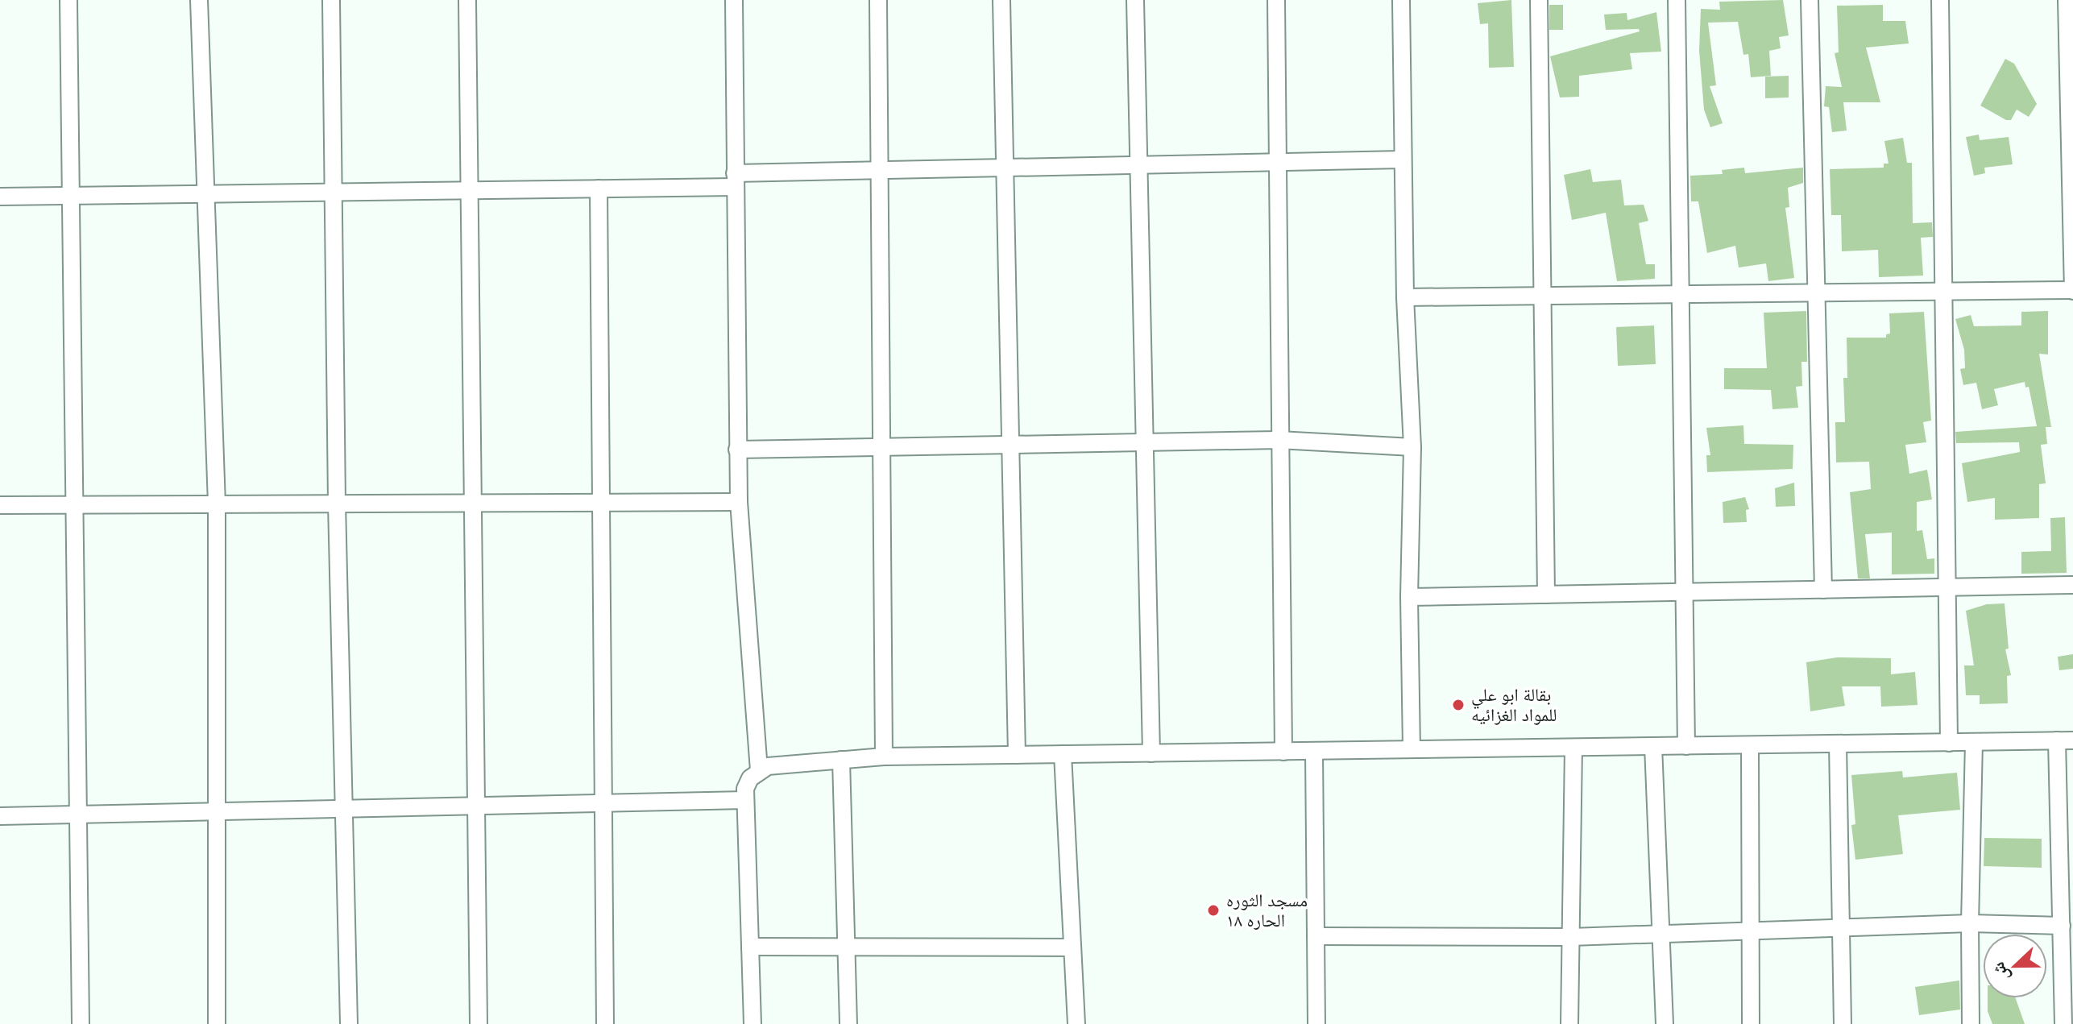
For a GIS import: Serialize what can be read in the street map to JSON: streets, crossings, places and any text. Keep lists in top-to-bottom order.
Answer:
{
  "places": ["بقالة ابو علي للمواد الغزائيه", "مسجد الثوره الحاره ١٨"],
  "north": "left"
}
